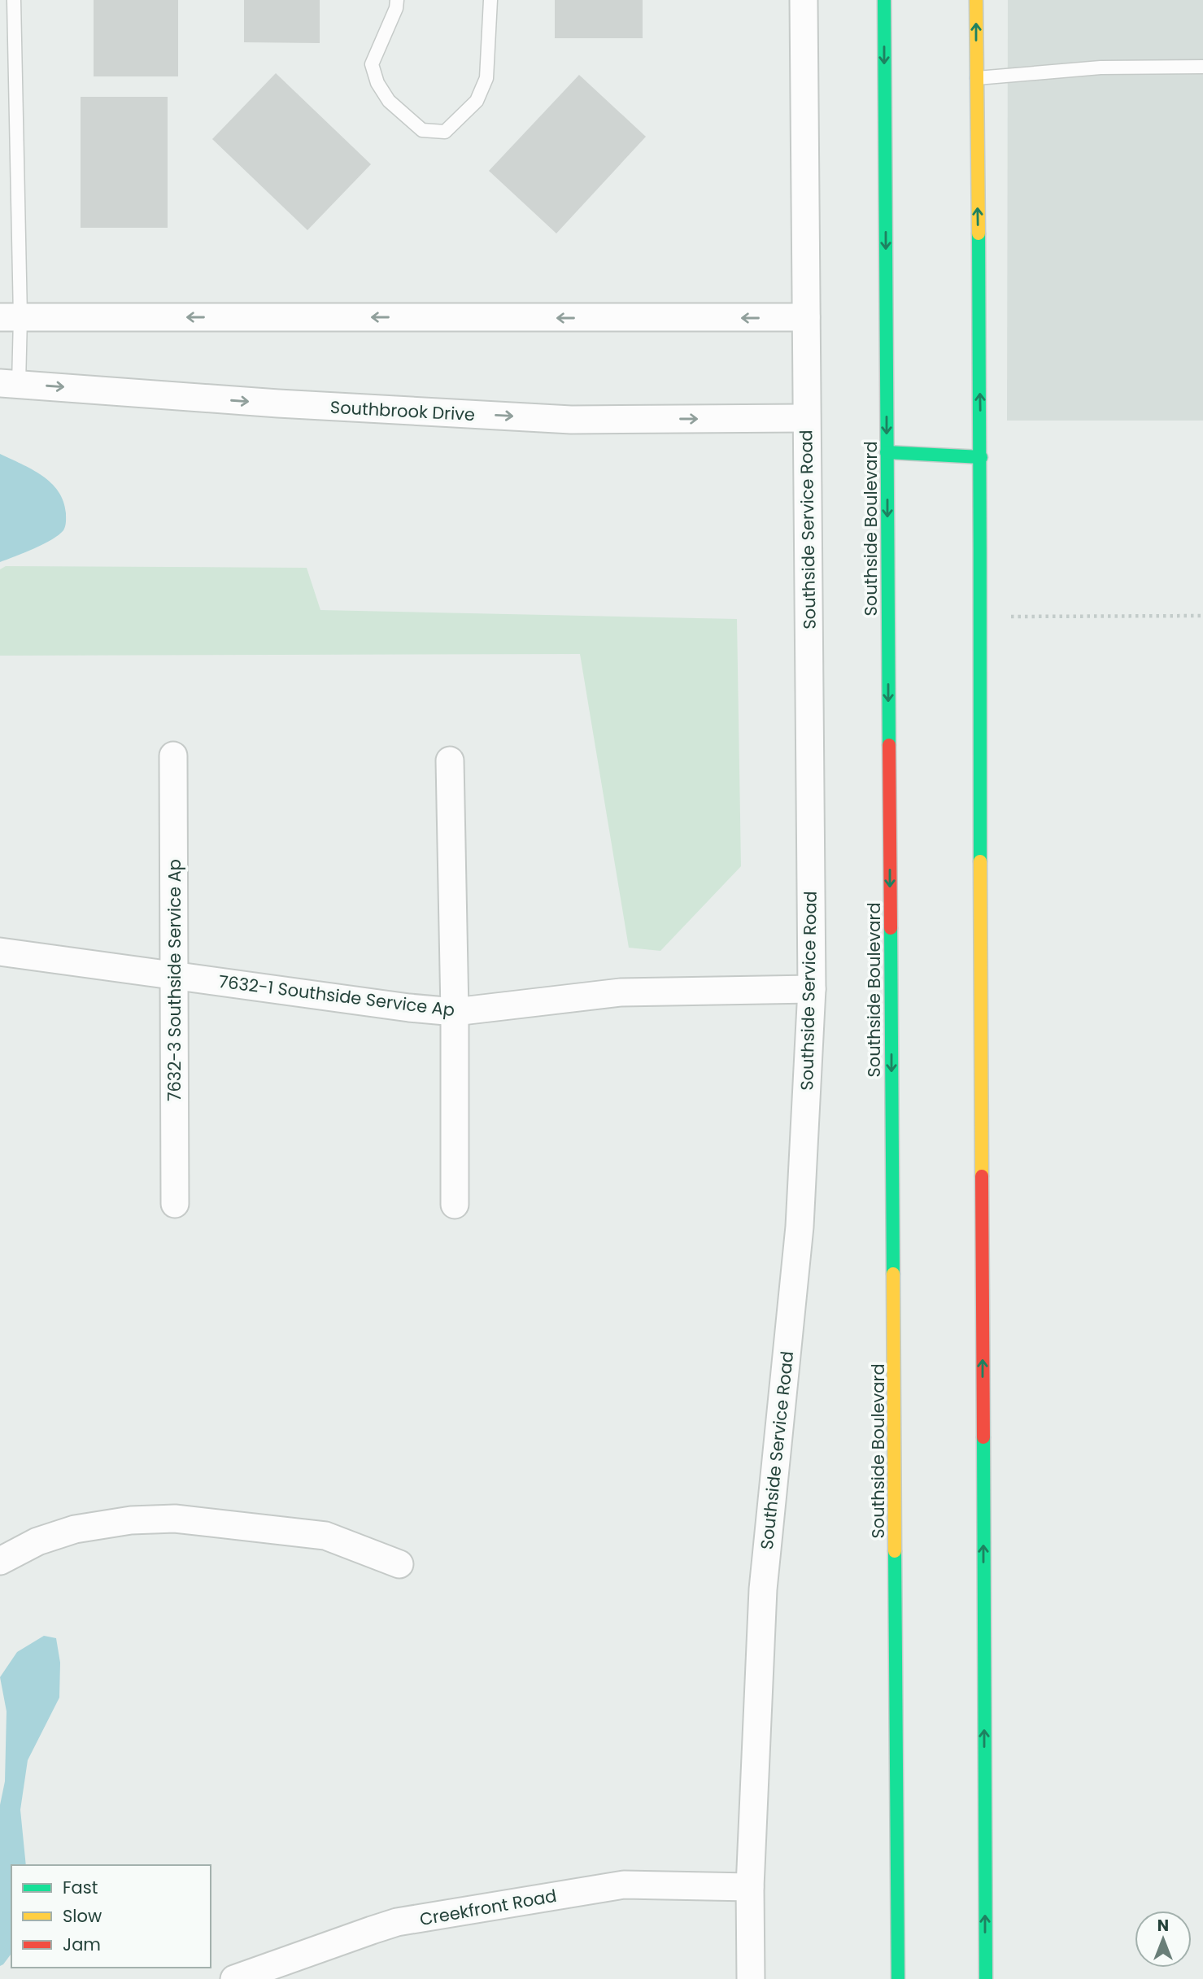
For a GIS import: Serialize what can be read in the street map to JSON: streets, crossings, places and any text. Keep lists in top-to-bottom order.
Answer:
{
  "streets": {
    "highway": ["Southside Boulevard"],
    "street": [
      "Southbrook Drive",
      "Southside Service Road",
      "7632-3 Southside Service Ap",
      "7632-1 Southside Service Ap",
      "Creekfront Road"
    ]
  },
  "crossings": [
    ["Southbrook Drive", "Southside Service Road"],
    ["Southside Service Road", "7632-1 Southside Service Ap"],
    ["Southside Service Road", "Creekfront Road"],
    ["7632-3 Southside Service Ap", "7632-1 Southside Service Ap"]
  ],
  "legend": ["Fast", "Slow", "Jam"],
  "north": "top"
}
